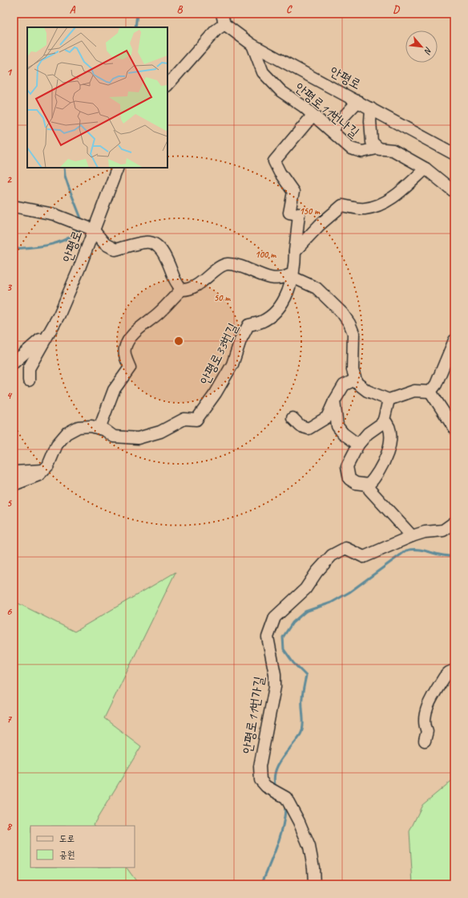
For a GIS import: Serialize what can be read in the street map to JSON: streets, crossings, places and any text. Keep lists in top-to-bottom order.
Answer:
{
  "streets": {
    "street": [
      "안평로",
      "안평로11번나길",
      "안평로33번길",
      "안평로11번가길"
    ]
  },
  "crossings": [
    ["안평로", "안평로11번나길"]
  ],
  "legend": ["도로", "공원"],
  "north": "bottom right",
  "grid": {
    "columns": [
      "A",
      "B",
      "C",
      "D"
    ],
    "rows": [
      "1",
      "2",
      "3",
      "4",
      "5",
      "6",
      "7",
      "8"
    ]
  },
  "rings": ["150 m", "100 m", "50 m"]
}
